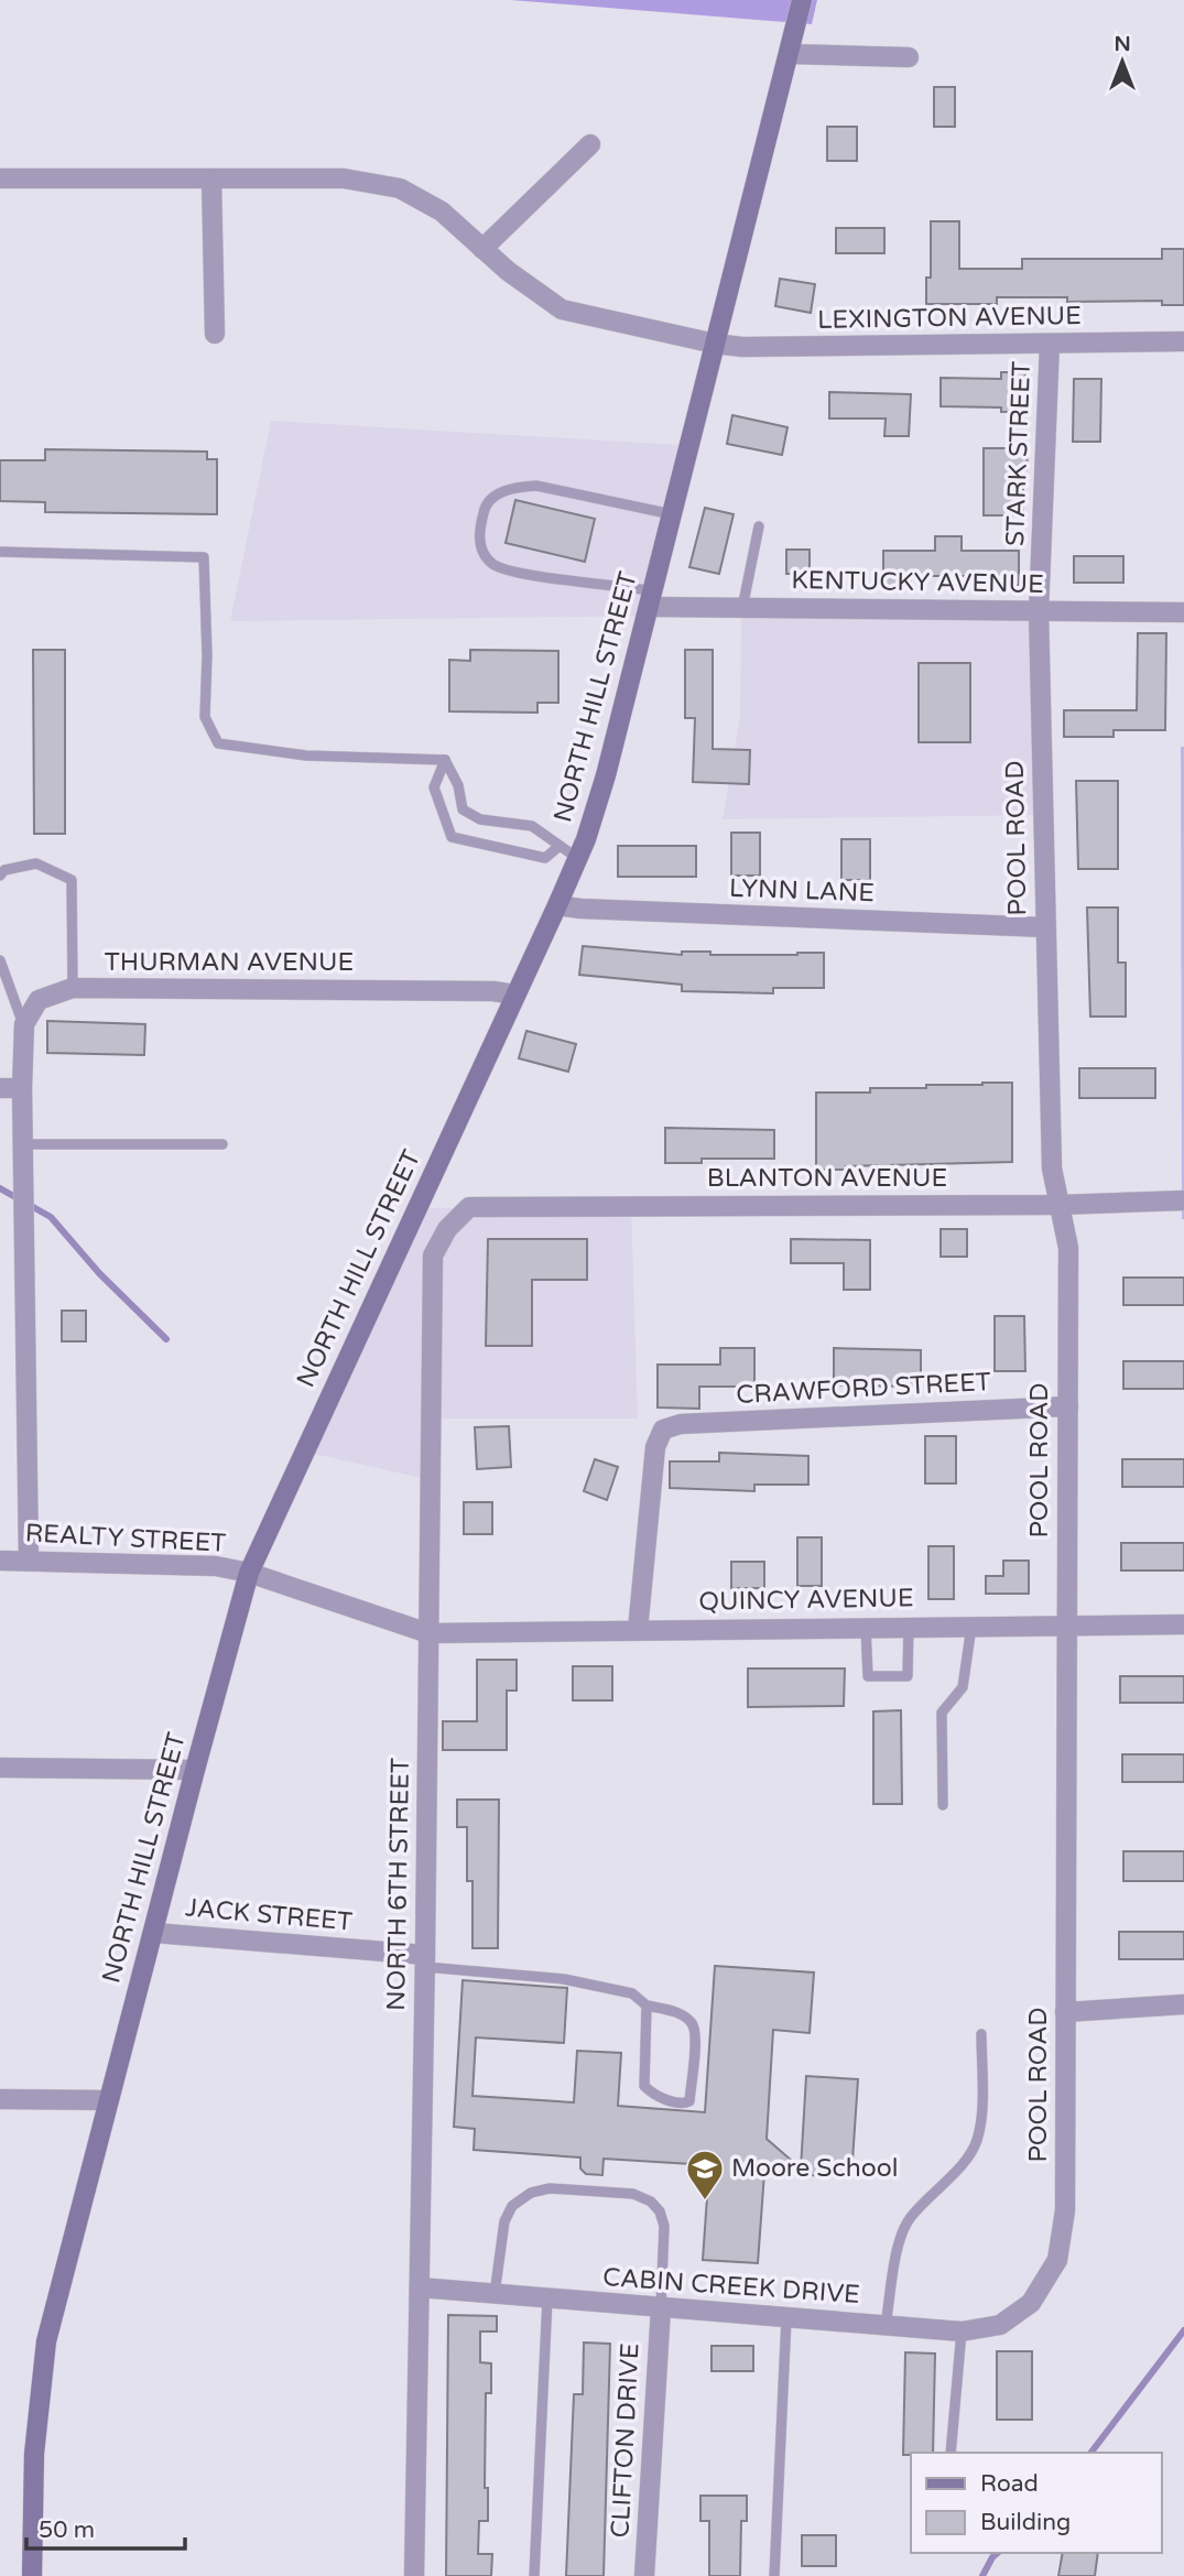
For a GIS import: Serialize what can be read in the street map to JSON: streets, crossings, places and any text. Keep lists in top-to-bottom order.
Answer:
{
  "streets": {
    "street": [
      "LEXINGTON AVENUE",
      "STARK STREET",
      "KENTUCKY AVENUE",
      "NORTH HILL STREET",
      "POOL ROAD",
      "LYNN LANE",
      "THURMAN AVENUE",
      "BLANTON AVENUE",
      "CRAWFORD STREET",
      "REALTY STREET",
      "QUINCY AVENUE",
      "NORTH 6TH STREET",
      "JACK STREET",
      "CABIN CREEK DRIVE",
      "CLIFTON DRIVE"
    ]
  },
  "crossings": [
    ["LEXINGTON AVENUE", "STARK STREET"],
    ["LEXINGTON AVENUE", "NORTH HILL STREET"],
    ["STARK STREET", "KENTUCKY AVENUE"],
    ["STARK STREET", "POOL ROAD"],
    ["KENTUCKY AVENUE", "NORTH HILL STREET"],
    ["KENTUCKY AVENUE", "POOL ROAD"],
    ["NORTH HILL STREET", "LYNN LANE"],
    ["NORTH HILL STREET", "THURMAN AVENUE"],
    ["NORTH HILL STREET", "REALTY STREET"],
    ["NORTH HILL STREET", "JACK STREET"],
    ["POOL ROAD", "LYNN LANE"],
    ["POOL ROAD", "BLANTON AVENUE"],
    ["POOL ROAD", "CRAWFORD STREET"],
    ["POOL ROAD", "QUINCY AVENUE"],
    ["POOL ROAD", "CABIN CREEK DRIVE"],
    ["BLANTON AVENUE", "NORTH 6TH STREET"],
    ["CRAWFORD STREET", "QUINCY AVENUE"],
    ["REALTY STREET", "QUINCY AVENUE"],
    ["REALTY STREET", "NORTH 6TH STREET"],
    ["QUINCY AVENUE", "NORTH 6TH STREET"],
    ["NORTH 6TH STREET", "JACK STREET"],
    ["NORTH 6TH STREET", "CABIN CREEK DRIVE"],
    ["CABIN CREEK DRIVE", "CLIFTON DRIVE"]
  ],
  "places": {
    "school or university": ["Moore School"]
  },
  "legend": ["Road", "Building"],
  "scale_bar": "50 m",
  "north": "top"
}
